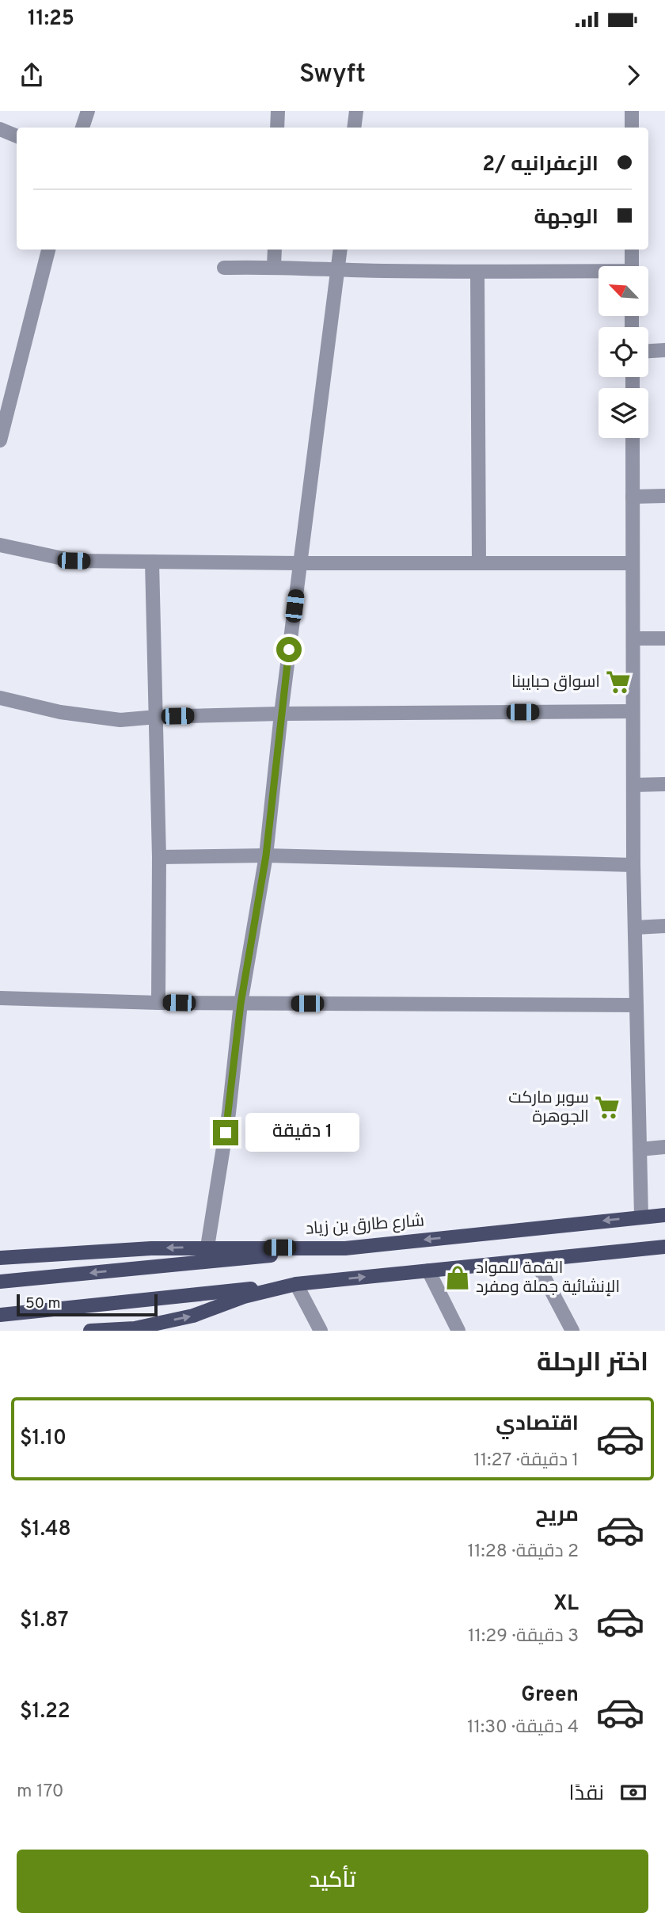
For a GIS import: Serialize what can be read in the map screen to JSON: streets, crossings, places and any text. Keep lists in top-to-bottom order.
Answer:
{
  "streets": {
    "main road": ["شارع طارق بن زياد"]
  },
  "places": {
    "supermarket": ["اسواق حبايبنا", "سوبر ماركت الجوهرة"],
    "shop": ["القمة للمواد الإنشائية جملة ومفرد"]
  },
  "scale_bar": "50 m",
  "north": "top left",
  "page": {
    "status": "11:25",
    "header": "Swyft",
    "banner": ["الزعفرانيه /2", "الوجهة"],
    "bubble": "1 دقيقة",
    "scale": "50 m",
    "heading": "اختر الرحلة",
    "list": [
      {
        "name": "اقتصادي",
        "note": "1 دقيقة · 11:27",
        "value": "$1.10"
      },
      {
        "name": "مريح",
        "note": "2 دقيقة · 11:28",
        "value": "$1.48"
      },
      {
        "name": "XL",
        "note": "3 دقيقة · 11:29",
        "value": "$1.87"
      },
      {
        "name": "Green",
        "note": "4 دقيقة · 11:30",
        "value": "$1.22"
      }
    ],
    "pay": ["نقدًا", "170 m"],
    "buttons": "تأكيد"
  }
}
